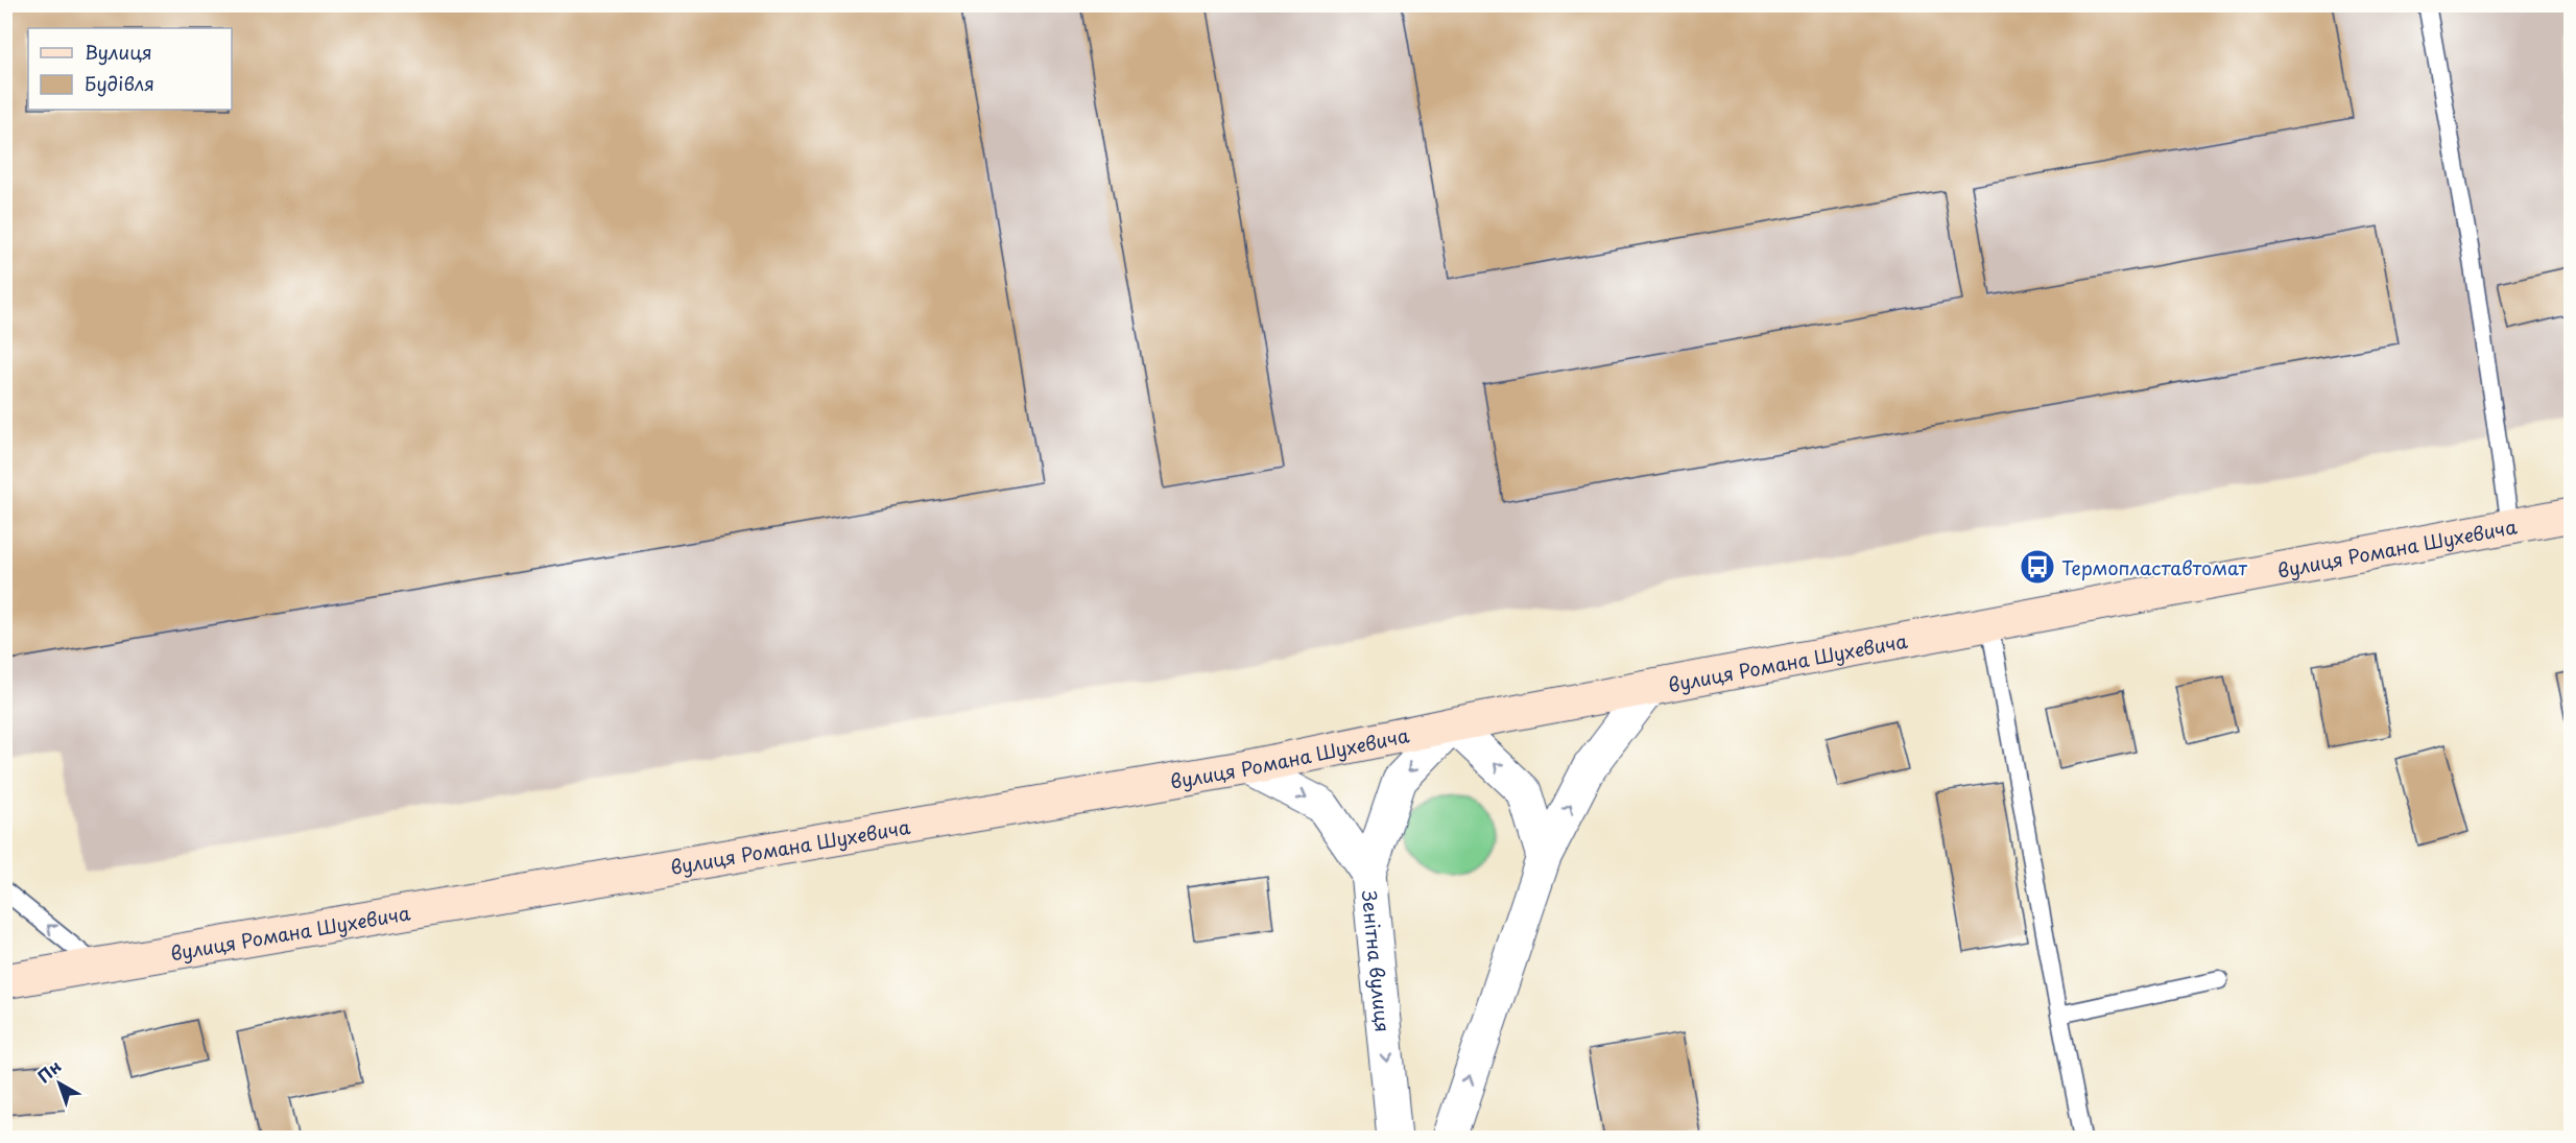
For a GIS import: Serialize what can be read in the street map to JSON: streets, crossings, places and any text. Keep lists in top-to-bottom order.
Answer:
{
  "streets": {
    "main road": ["вулиця Романа Шухевича"],
    "street": ["Зенітна вулиця"]
  },
  "crossings": [
    ["вулиця Романа Шухевича", "Зенітна вулиця"]
  ],
  "one_way": ["Зенітна вулиця"],
  "places": {
    "bus stop": ["Термопластавтомат"]
  },
  "legend": ["Вулиця", "Будівля"],
  "north": "top left"
}
